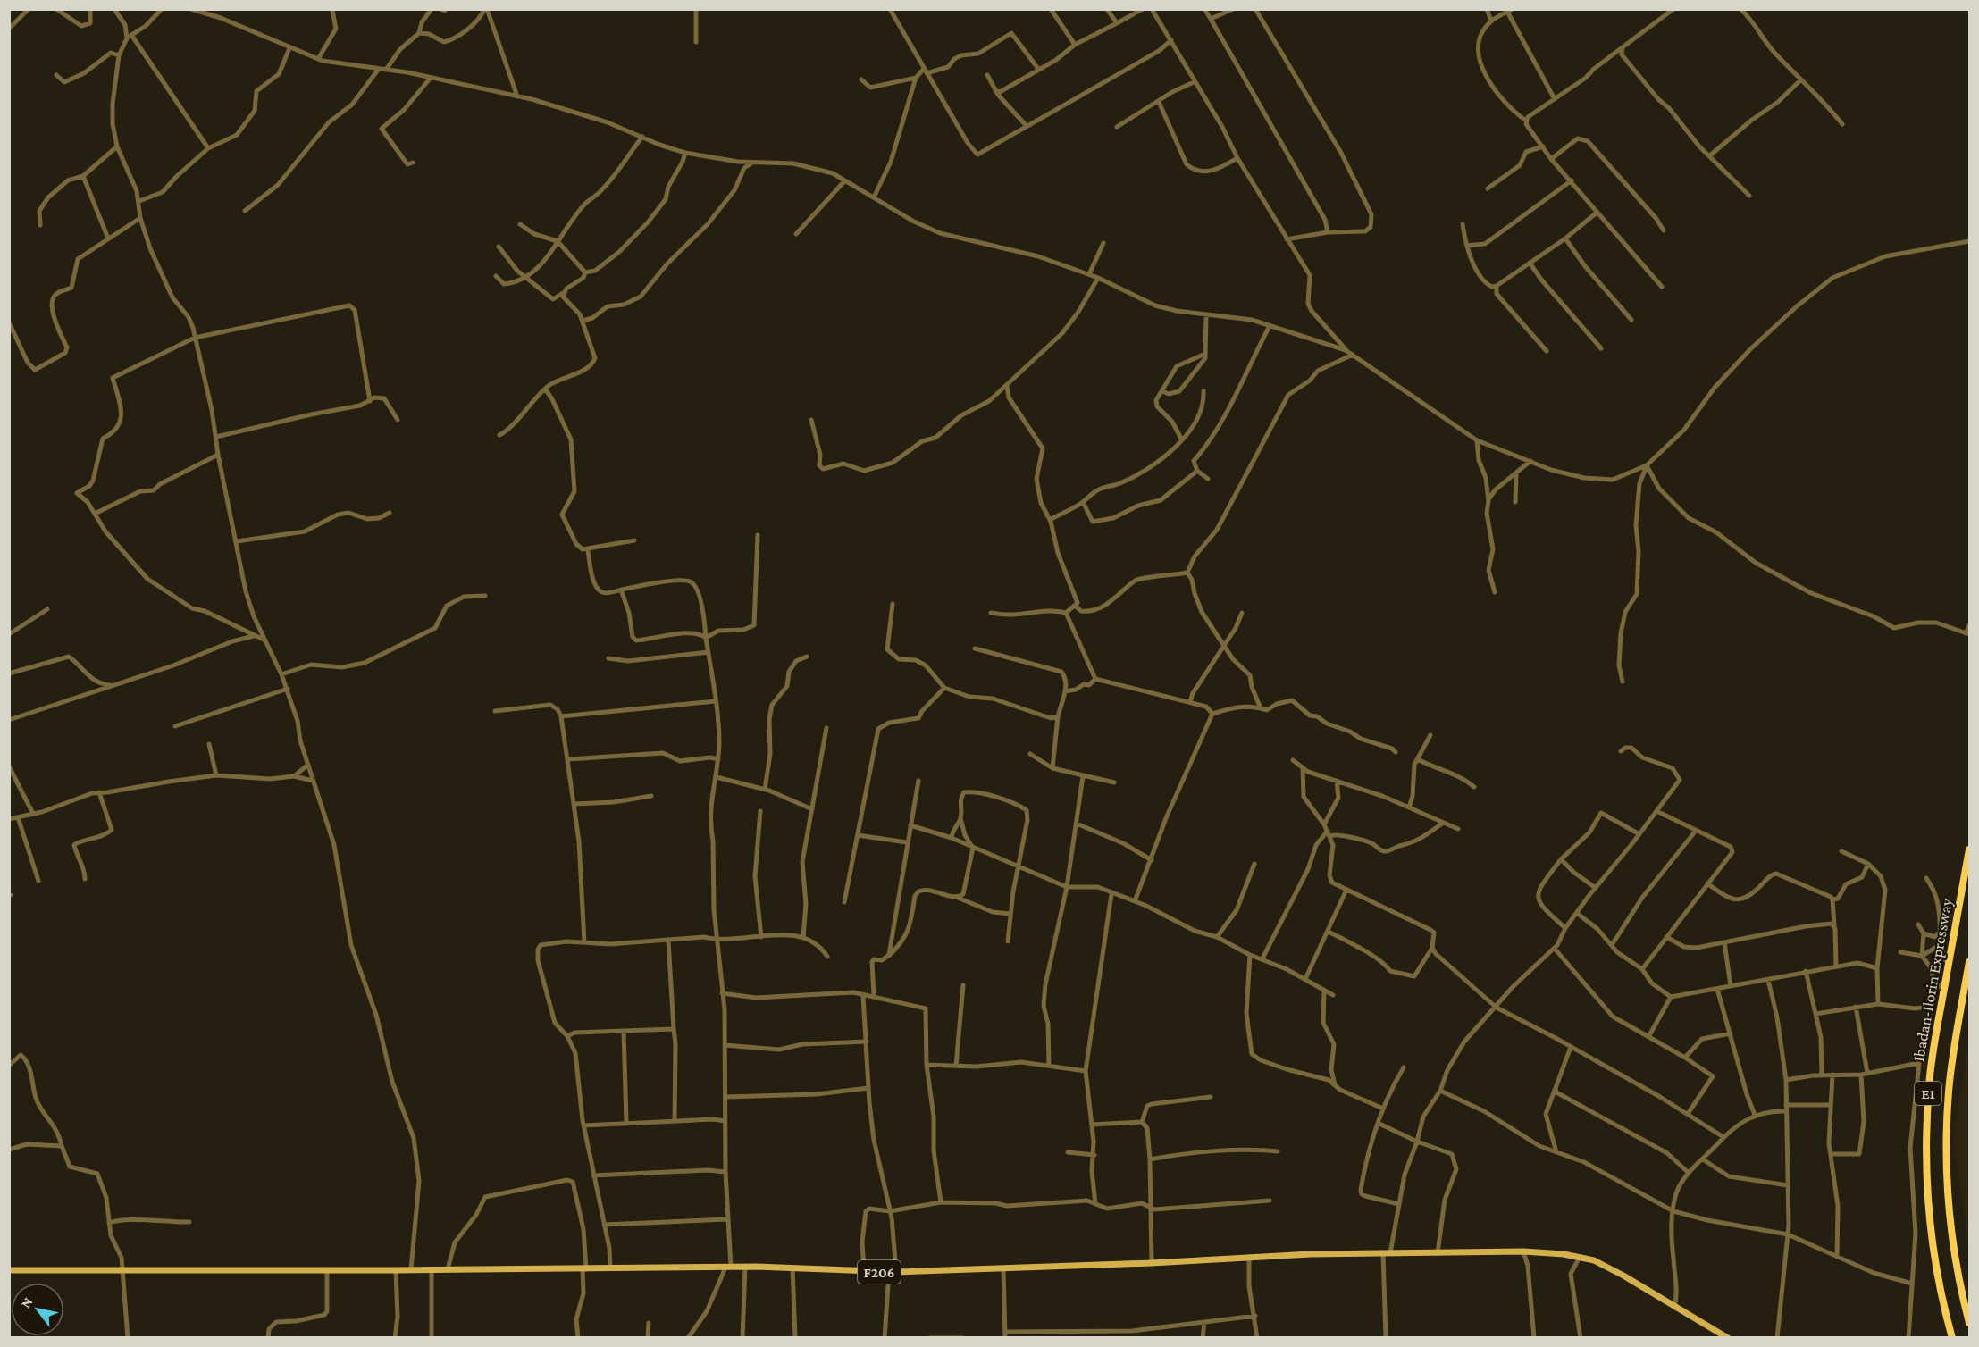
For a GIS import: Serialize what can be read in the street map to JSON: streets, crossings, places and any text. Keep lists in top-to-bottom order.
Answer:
{
  "streets": {
    "highway": ["Ibadan-Ilorin Expressway", "E1"],
    "main road": ["F206"]
  },
  "north": "top left"
}
